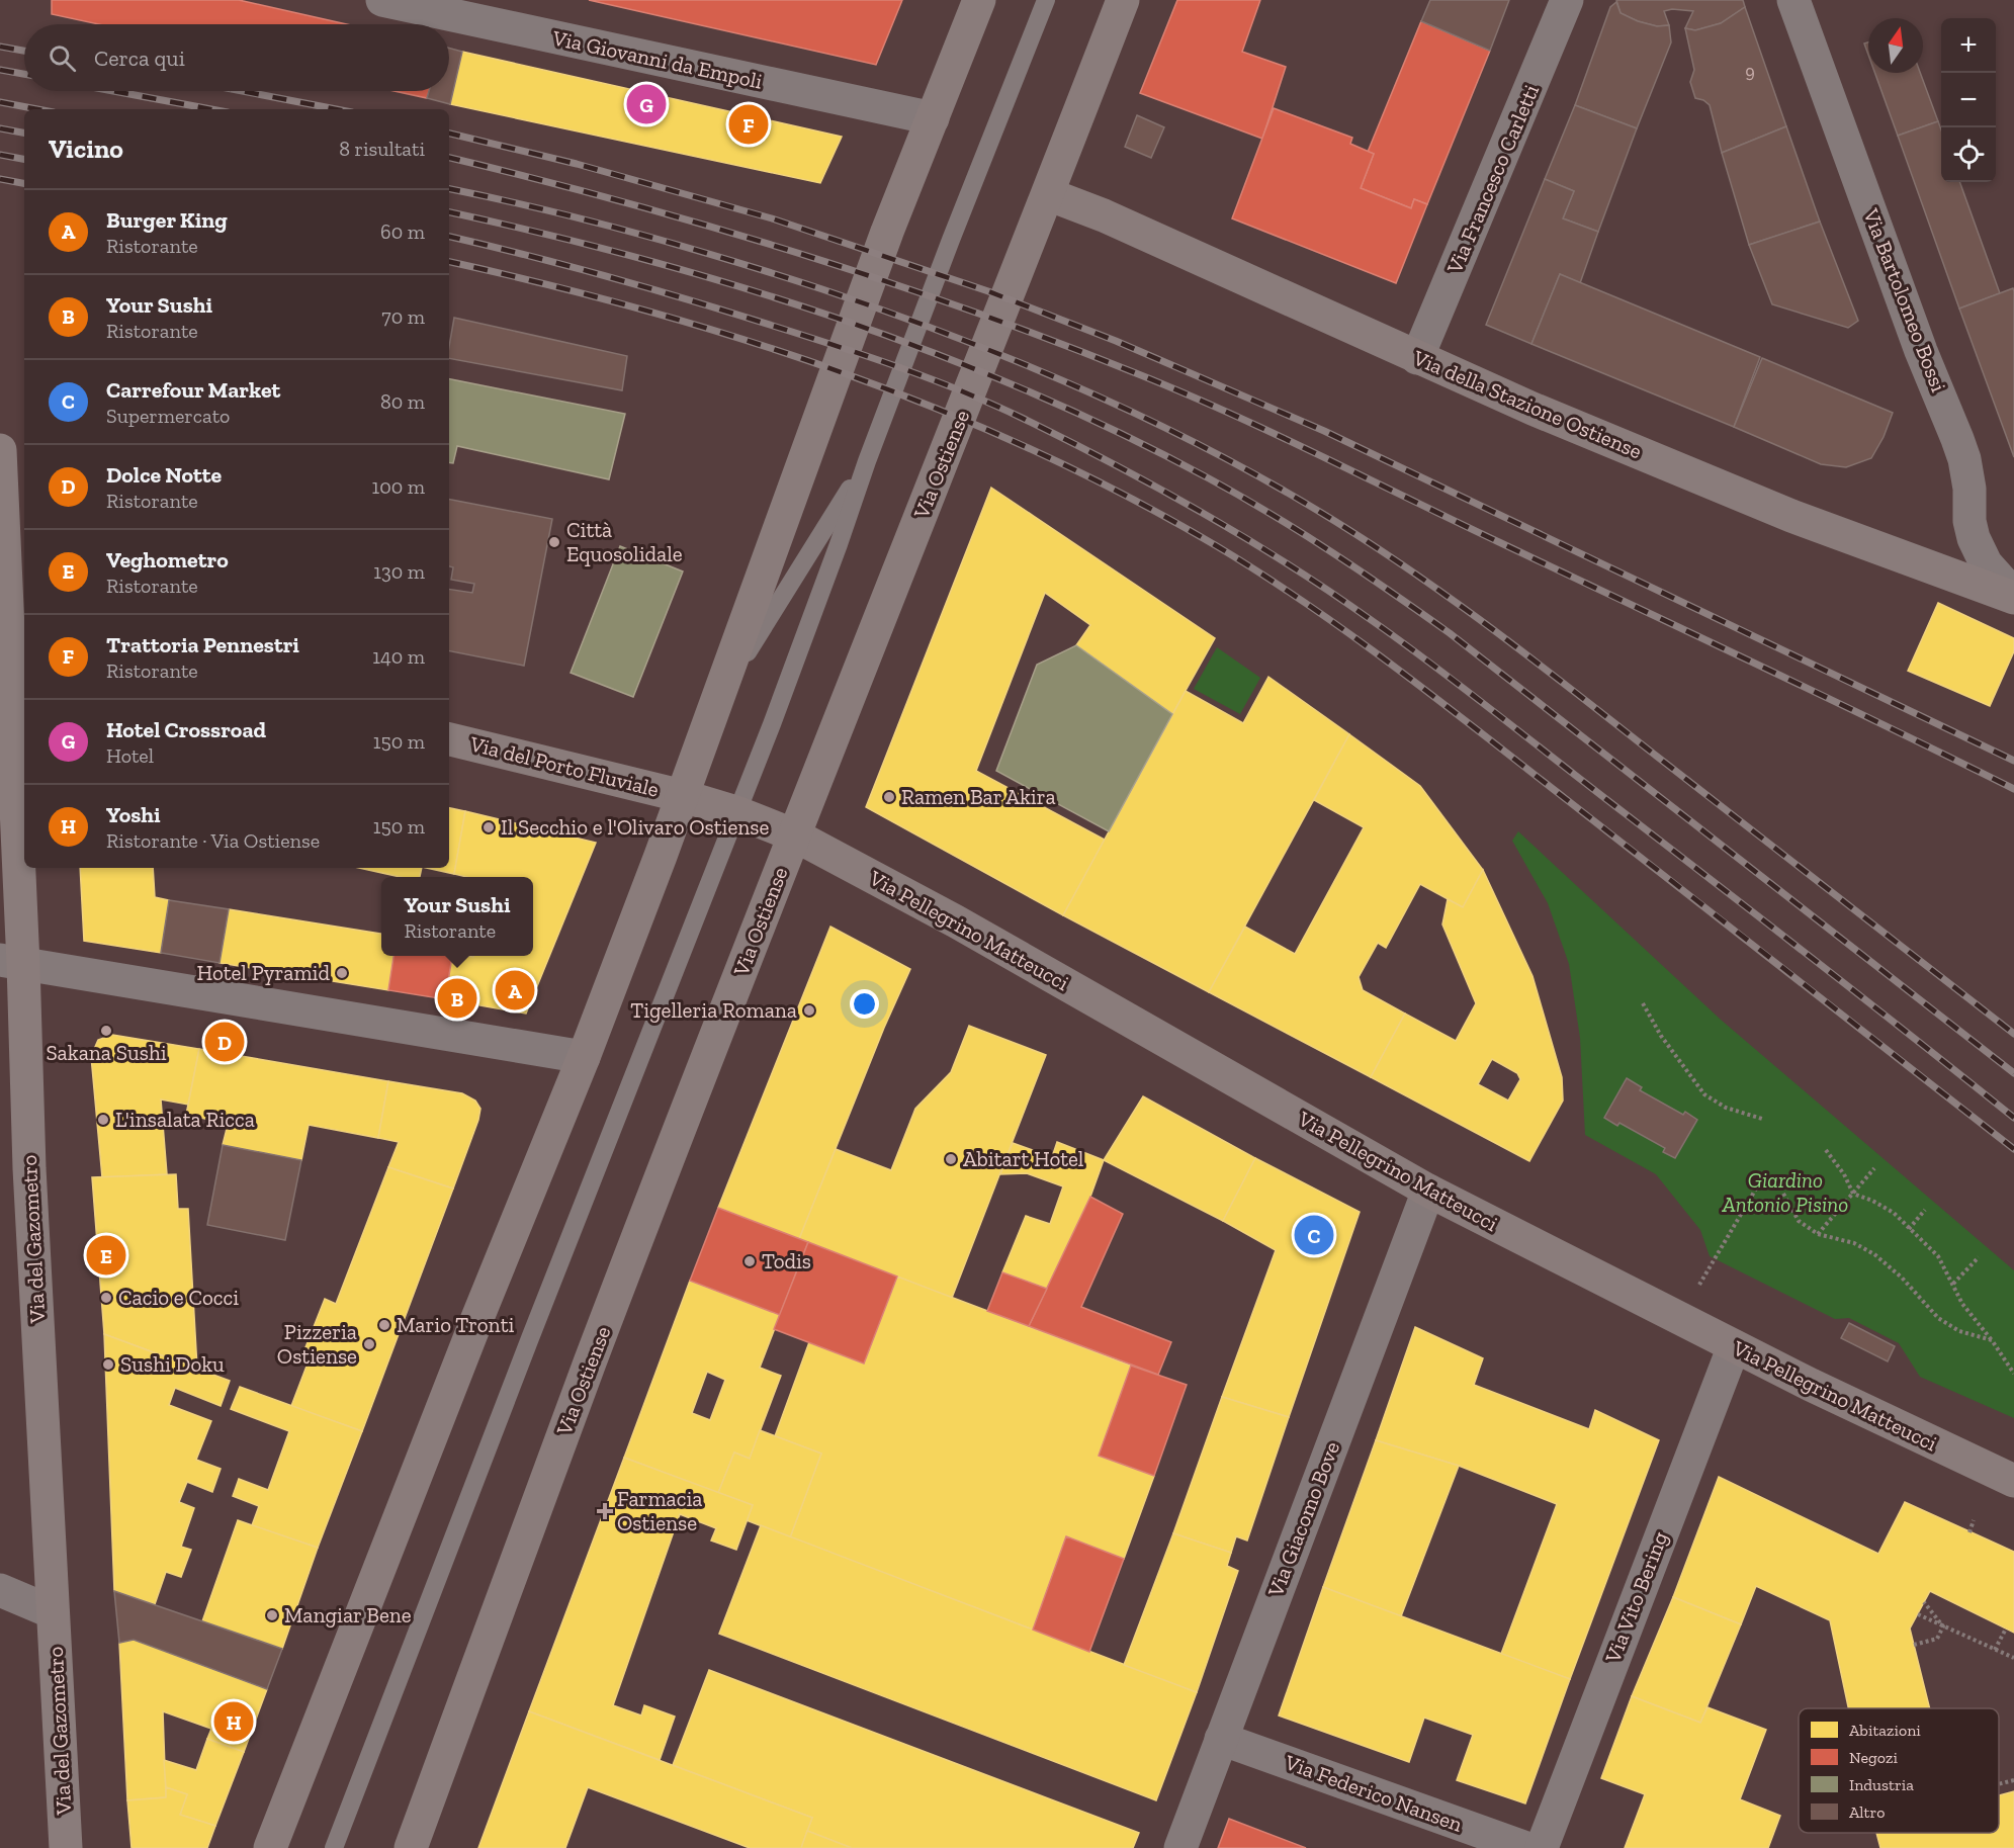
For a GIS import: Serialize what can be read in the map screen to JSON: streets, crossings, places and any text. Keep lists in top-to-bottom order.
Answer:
{
  "streets": {
    "main road": [
      "Via della Stazione Ostiense",
      "Via Ostiense",
      "Via del Porto Fluviale",
      "Via Pellegrino Matteucci",
      "Via del Gazometro"
    ],
    "street": [
      "Via Giovanni da Empoli",
      "Via Francesco Carletti",
      "Via Bartolomeo Bossi",
      "Via Giacomo Bove",
      "Via Vito Bering",
      "Via Federico Nansen"
    ]
  },
  "crossings": [
    ["Via Francesco Carletti", "Via della Stazione Ostiense"],
    ["Via Bartolomeo Bossi", "Via della Stazione Ostiense"],
    ["Via della Stazione Ostiense", "Via Ostiense"],
    ["Via Ostiense", "Via Pellegrino Matteucci"],
    ["Via Pellegrino Matteucci", "Via Giacomo Bove"],
    ["Via Pellegrino Matteucci", "Via Vito Bering"],
    ["Via Giacomo Bove", "Via Federico Nansen"]
  ],
  "parks": ["Giardino Antonio Pisino"],
  "places": {
    "other": [
      "Città Equosolidale",
      "Ramen Bar Akira",
      "Il Secchio e l'Olivaro Ostiense",
      "Hotel Pyramid",
      "Tigelleria Romana",
      "Sakana Sushi",
      "L'insalata Ricca",
      "Abitart Hotel",
      "Todis",
      "Cacio e Cocci",
      "Mario Tronti",
      "Pizzeria Ostiense",
      "Sushi Doku",
      "Mangiar Bene"
    ],
    "health": ["Farmacia Ostiense"]
  },
  "house_numbers": ["9"],
  "legend": [
    "Abitazioni",
    "Negozi",
    "Industria",
    "Altro"
  ],
  "north": "top",
  "page": {
    "map_buttons": ["+", "−"],
    "search": "Cerca qui",
    "pins": [
      "G",
      "F",
      "A",
      "B",
      "D",
      "C",
      "E",
      "H"
    ],
    "heading": ["Vicino", "8 risultati"],
    "list": [
      {
        "mark": "A",
        "name": "Burger King",
        "note": "Ristorante",
        "value": "60 m"
      },
      {
        "mark": "B",
        "name": "Your Sushi",
        "note": "Ristorante",
        "value": "70 m"
      },
      {
        "mark": "C",
        "name": "Carrefour Market",
        "note": "Supermercato",
        "value": "80 m"
      },
      {
        "mark": "D",
        "name": "Dolce Notte",
        "note": "Ristorante",
        "value": "100 m"
      },
      {
        "mark": "E",
        "name": "Veghometro",
        "note": "Ristorante",
        "value": "130 m"
      },
      {
        "mark": "F",
        "name": "Trattoria Pennestri",
        "note": "Ristorante",
        "value": "140 m"
      },
      {
        "mark": "G",
        "name": "Hotel Crossroad",
        "note": "Hotel",
        "value": "150 m"
      },
      {
        "mark": "H",
        "name": "Yoshi",
        "note": "Ristorante · Via Ostiense",
        "value": "150 m"
      }
    ],
    "popup": ["Your Sushi", "Ristorante"]
  }
}
